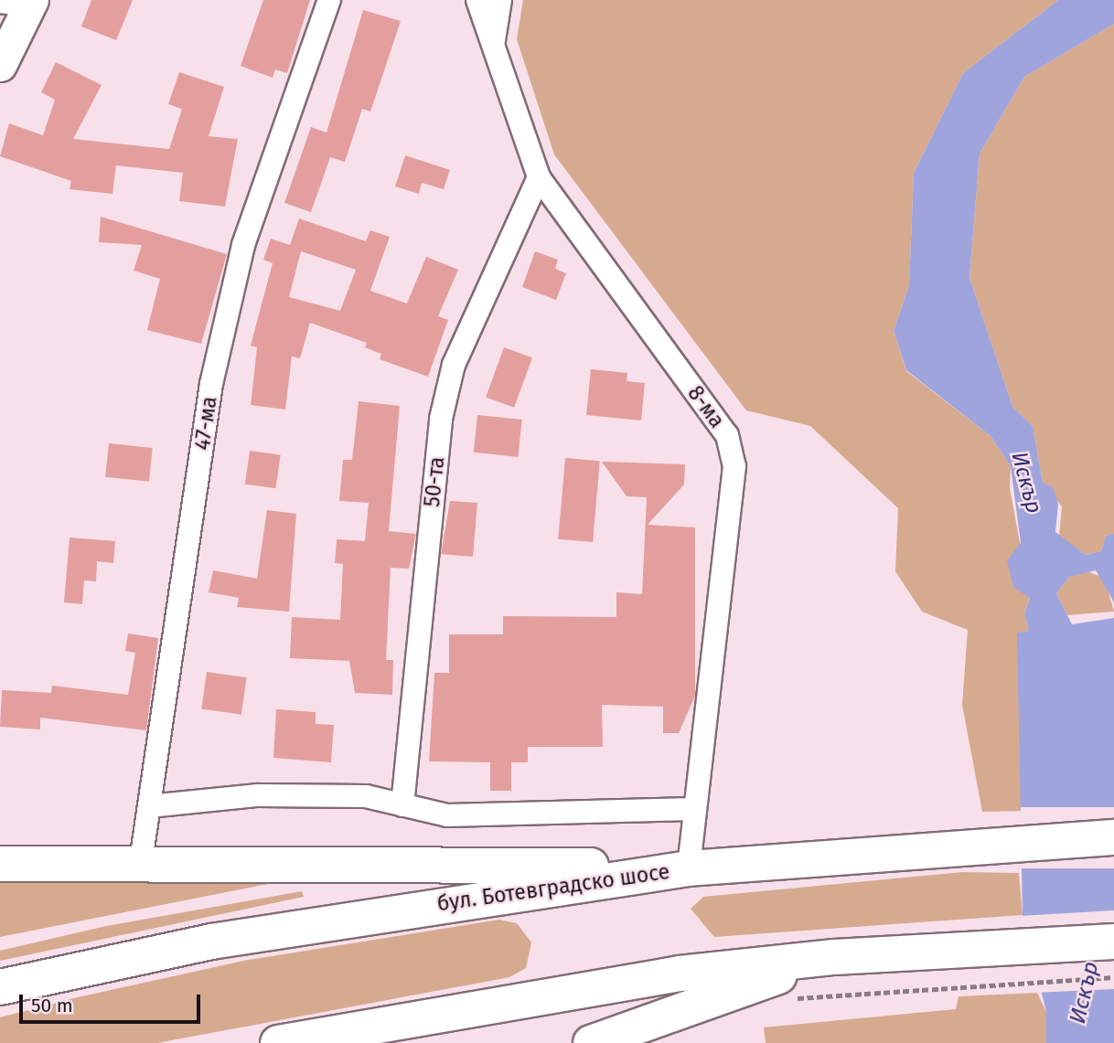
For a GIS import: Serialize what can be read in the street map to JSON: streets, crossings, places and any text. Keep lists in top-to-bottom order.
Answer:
{
  "streets": {
    "main road": ["бул. Ботевградско шосе"],
    "street": ["8-ма", "47-ма", "50-та"]
  },
  "crossings": [
    ["8-ма", "50-та"],
    ["8-ма", "бул. Ботевградско шосе"]
  ],
  "water": ["Искър"],
  "scale_bar": "50 m"
}
